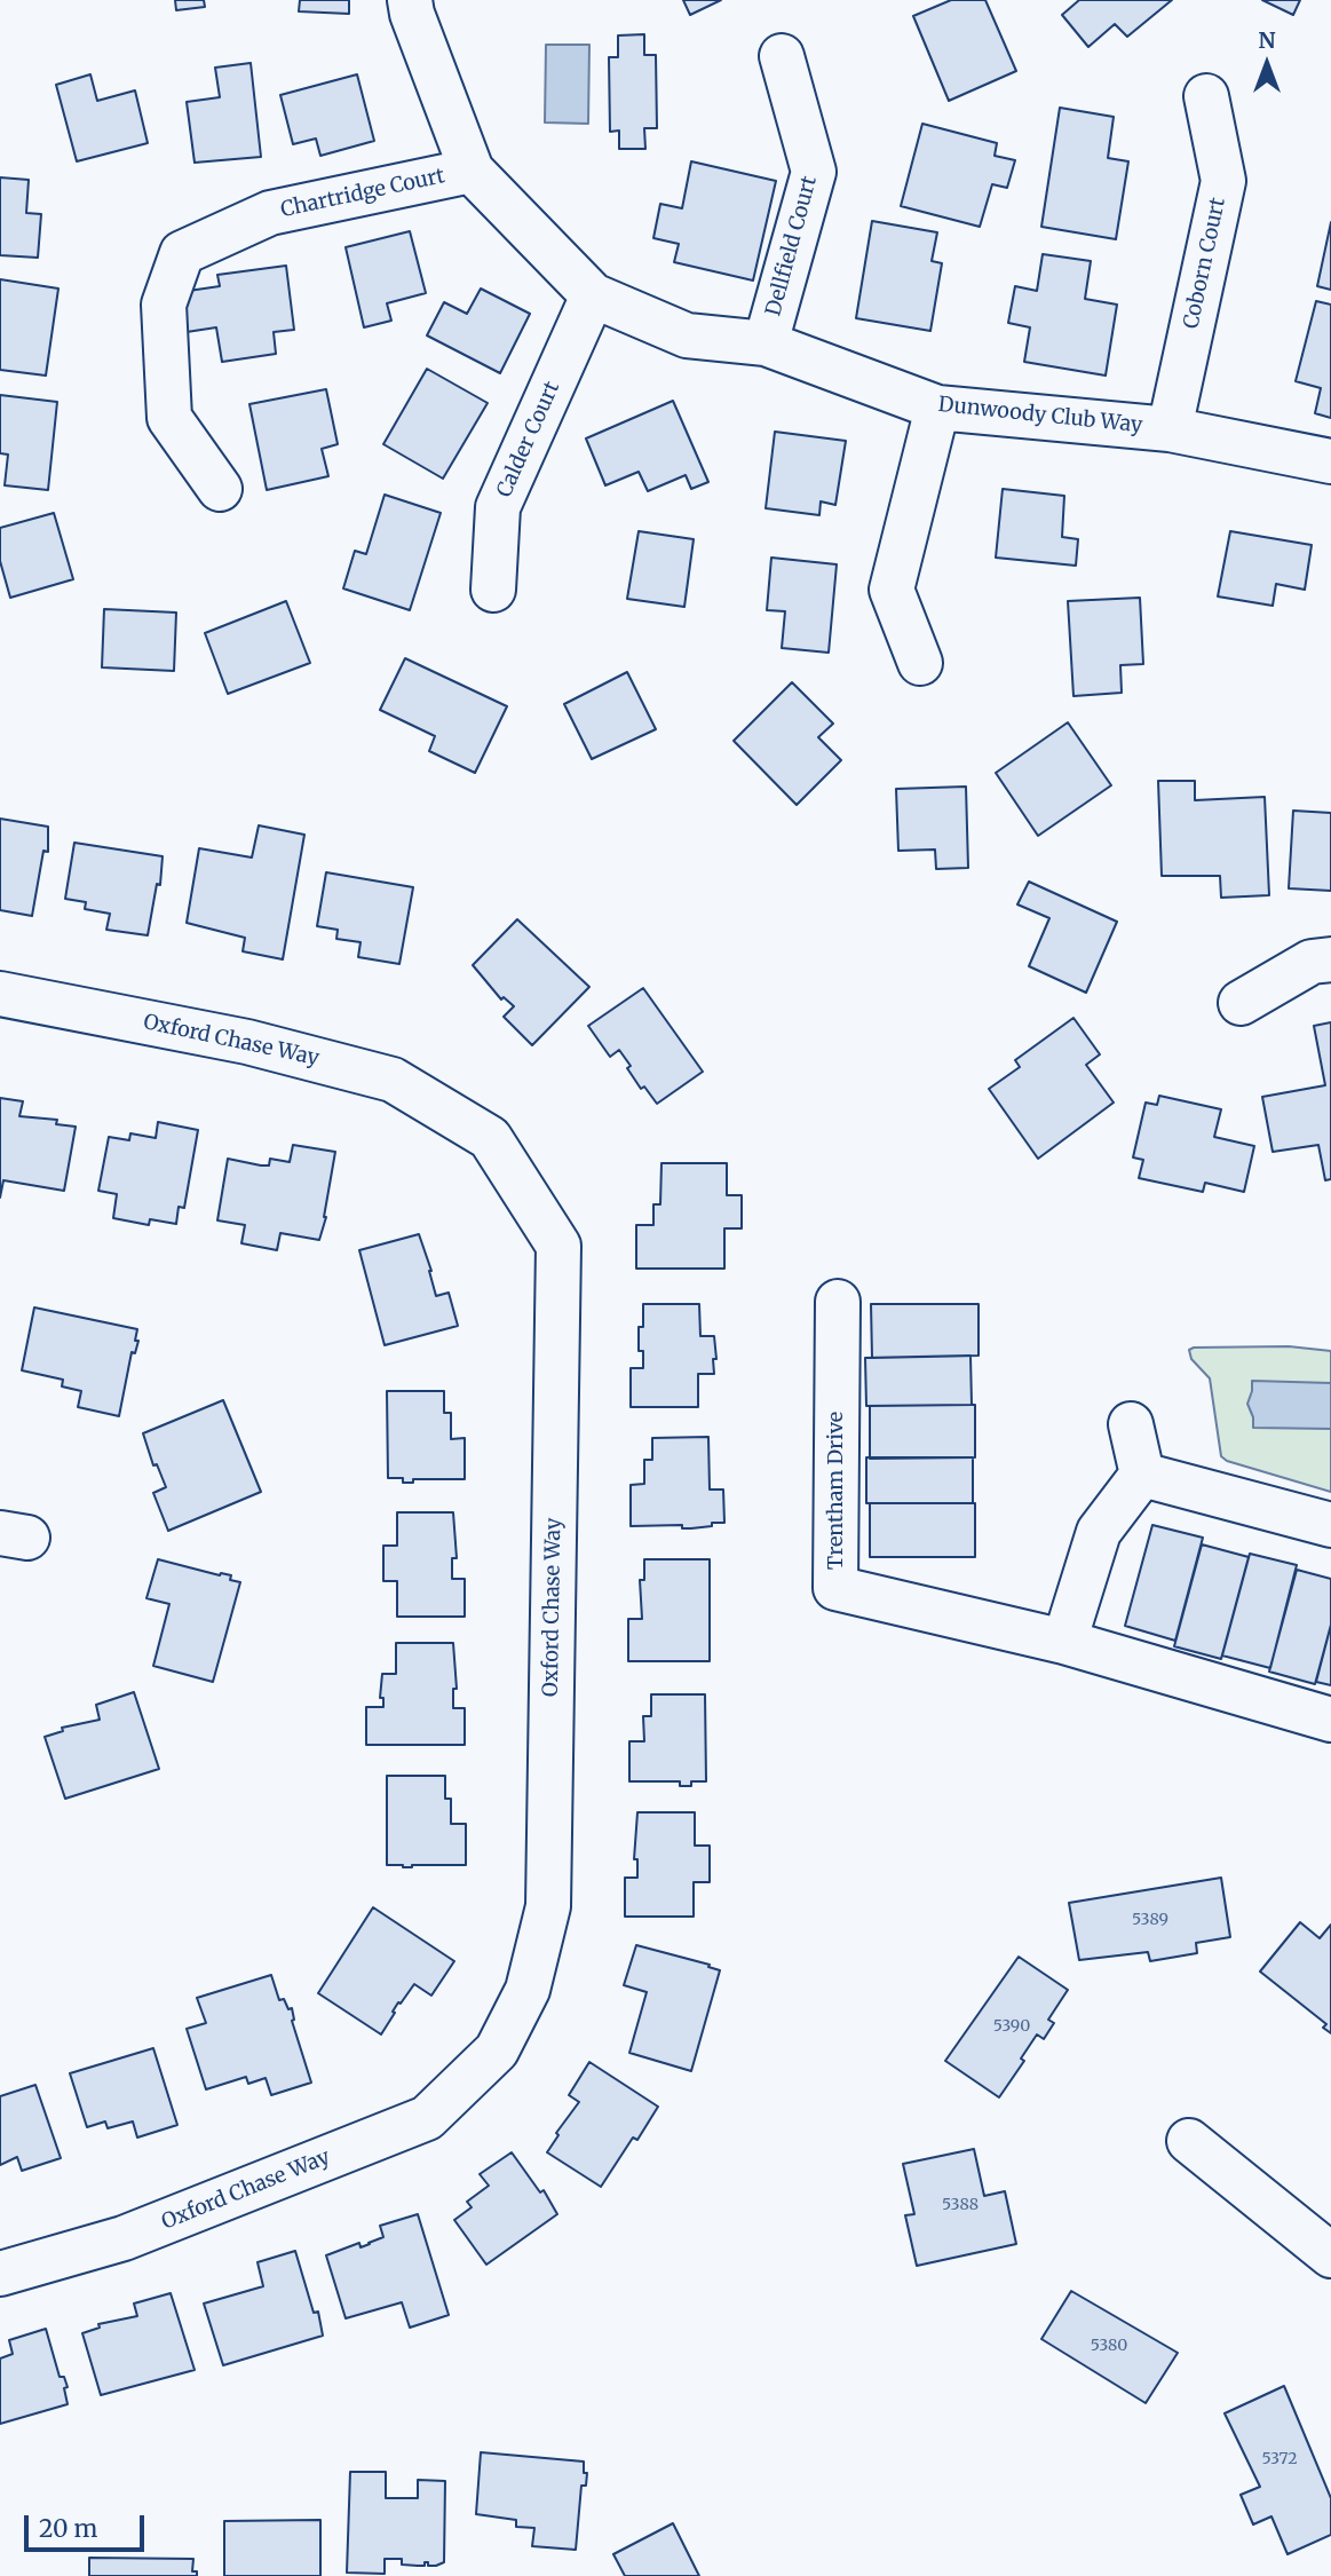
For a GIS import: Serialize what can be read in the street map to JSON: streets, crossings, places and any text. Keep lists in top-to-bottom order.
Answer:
{
  "streets": {
    "street": [
      "Chartridge Court",
      "Dellfield Court",
      "Coborn Court",
      "Dunwoody Club Way",
      "Calder Court",
      "Oxford Chase Way",
      "Trentham Drive"
    ]
  },
  "crossings": [
    ["Chartridge Court", "Dunwoody Club Way"],
    ["Dellfield Court", "Dunwoody Club Way"],
    ["Coborn Court", "Dunwoody Club Way"],
    ["Dunwoody Club Way", "Calder Court"]
  ],
  "house_numbers": [
    "5389",
    "5390",
    "5388",
    "5380",
    "5372"
  ],
  "scale_bar": "20 m",
  "north": "top"
}
